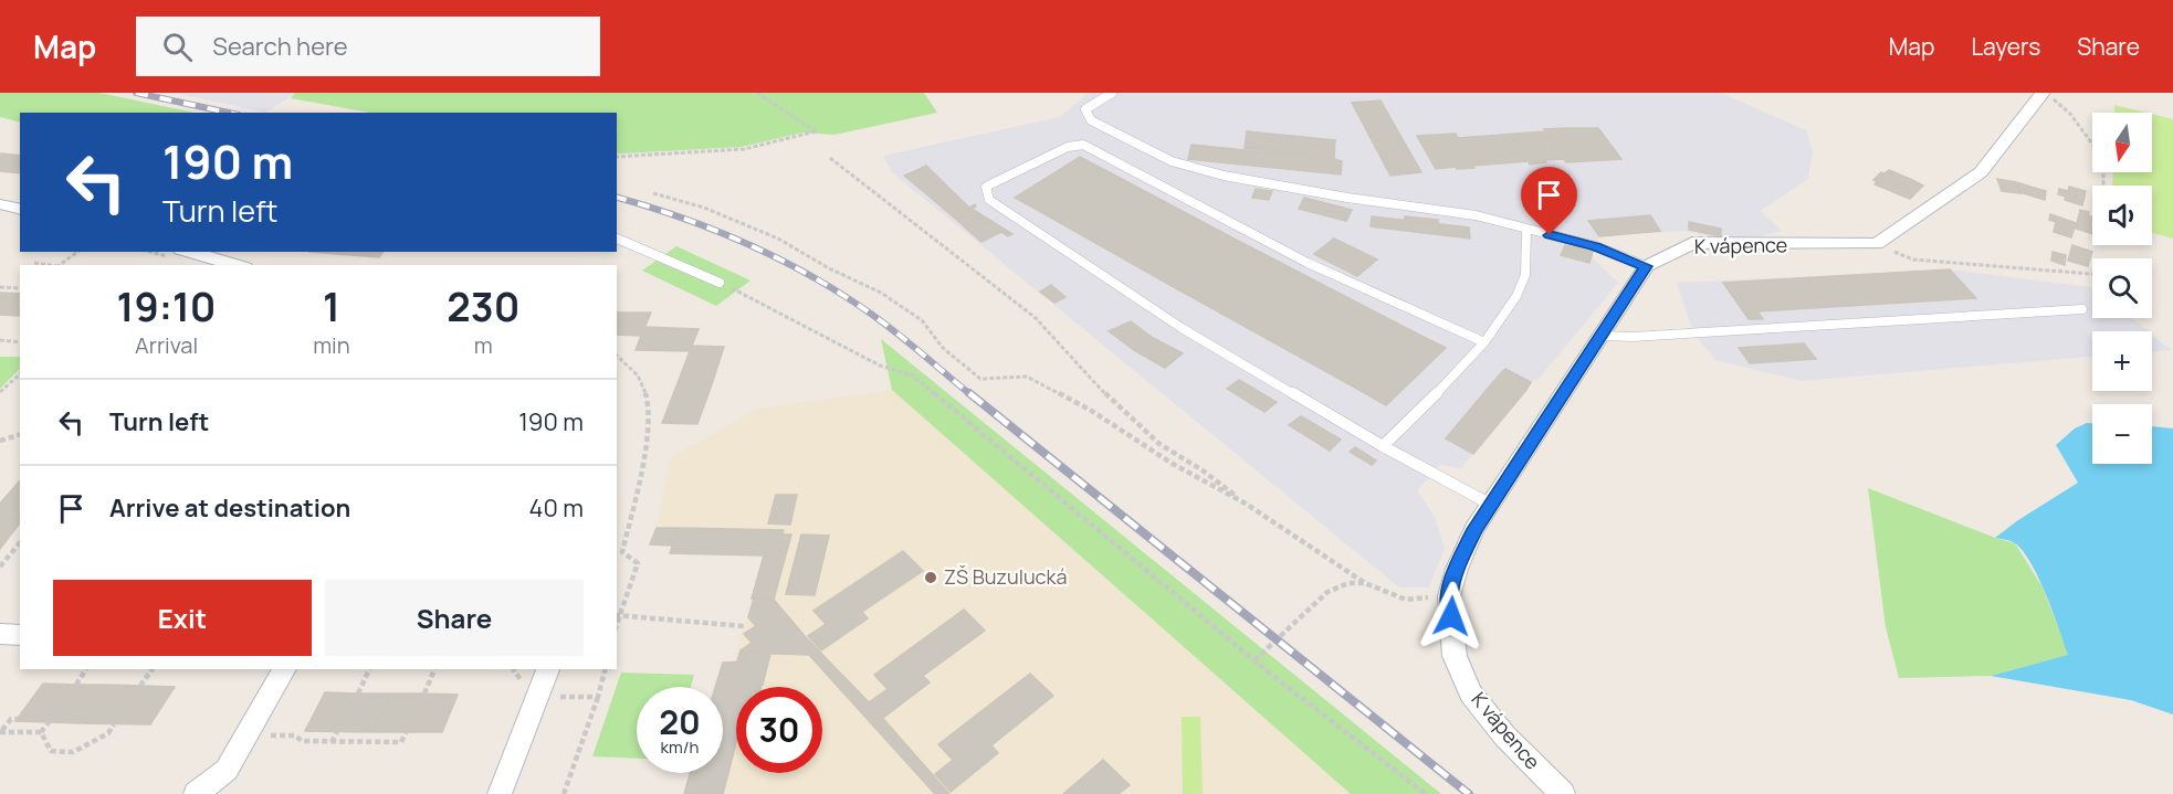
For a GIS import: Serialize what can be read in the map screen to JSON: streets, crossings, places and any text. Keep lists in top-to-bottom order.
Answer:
{
  "streets": {
    "street": ["K vápence"]
  },
  "places": ["ZŠ Buzulucká"],
  "north": "bottom",
  "page": {
    "header": "Map",
    "search": "Search here",
    "nav": ["Map", "Layers", "Share"],
    "map_buttons": ["+", "−"],
    "turn": ["190 m", "Turn left"],
    "eta": [
      "19:10",
      "Arrival",
      "1",
      "min",
      "230",
      "m"
    ],
    "list": [
      {
        "name": "Turn left",
        "value": "190 m"
      },
      {
        "name": "Arrive at destination",
        "value": "40 m"
      }
    ],
    "buttons": ["Exit", "Share"],
    "speed": "20 km/h",
    "limit": "30"
  }
}
